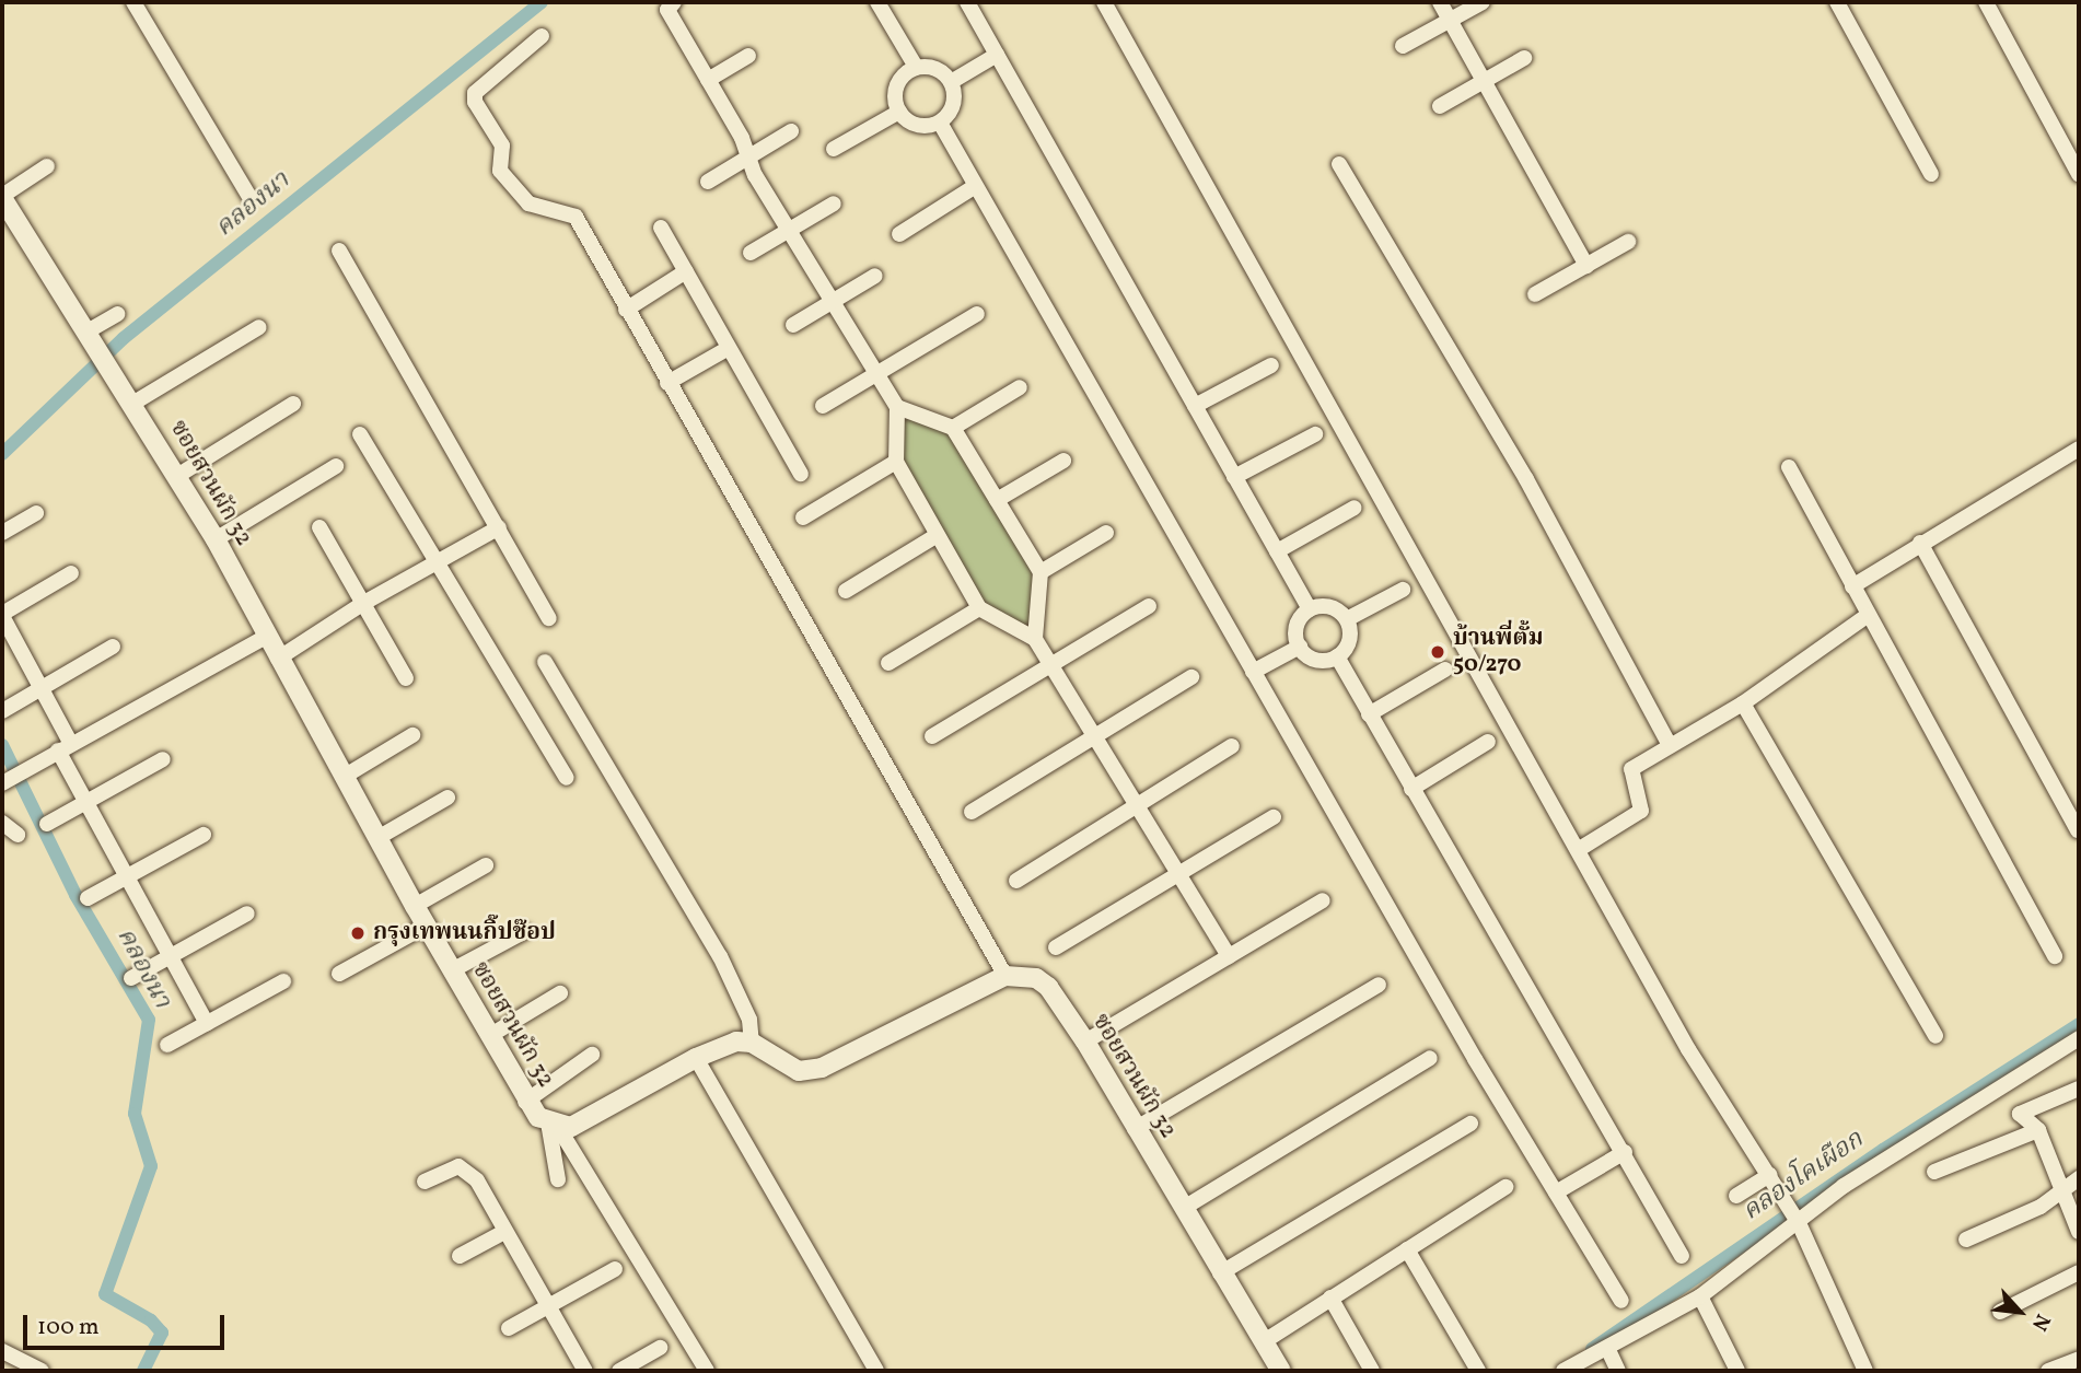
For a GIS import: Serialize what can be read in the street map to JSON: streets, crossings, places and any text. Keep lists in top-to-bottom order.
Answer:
{
  "streets": {
    "street": ["ซอยสวนผัก 32"]
  },
  "water": ["คลองนา", "คลองโคเผือก"],
  "places": ["บ้านพี่ตั้ม 50/270", "กรุงเทพนนกิ๊ปช๊อป"],
  "scale_bar": "100 m",
  "north": "bottom right"
}
